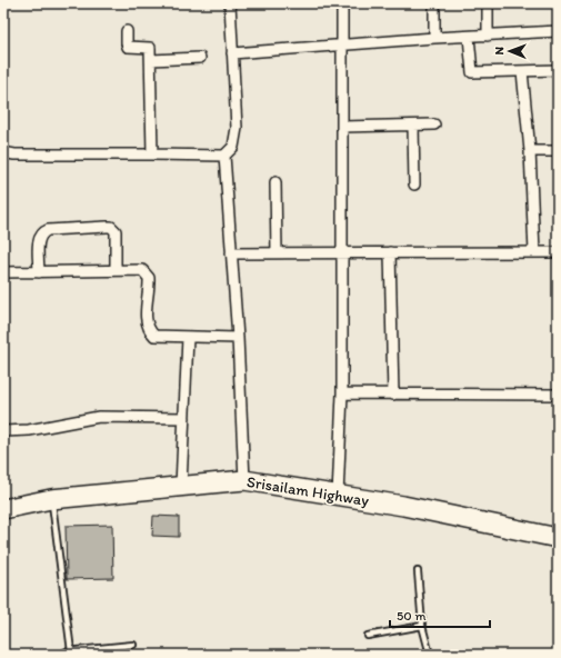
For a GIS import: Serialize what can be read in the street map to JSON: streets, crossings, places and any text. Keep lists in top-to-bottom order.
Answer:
{
  "streets": {
    "highway": ["Srisailam Highway"]
  },
  "scale_bar": "50 m",
  "north": "left"
}
